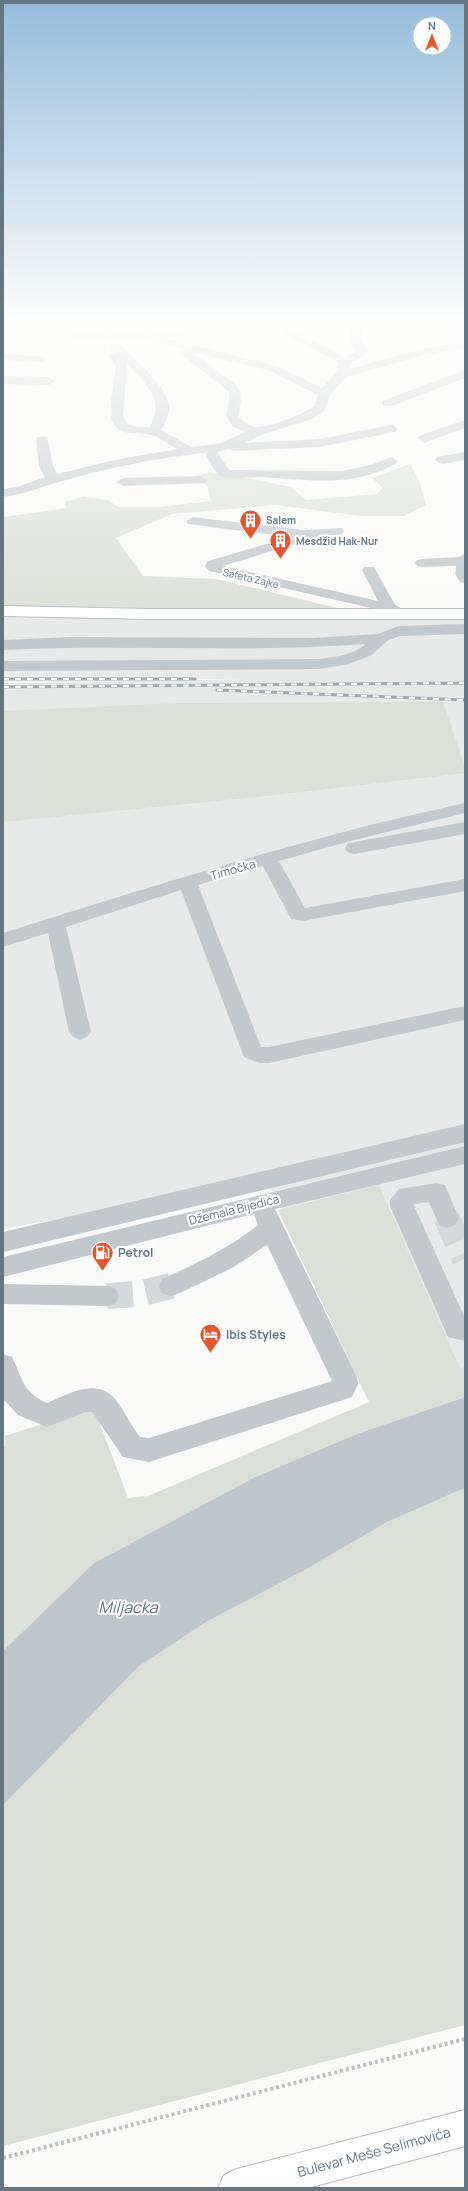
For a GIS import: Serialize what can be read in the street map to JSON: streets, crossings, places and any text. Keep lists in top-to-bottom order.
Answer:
{
  "streets": {
    "main road": ["Safeta Zajke", "Bulevar Meše Selimovića"],
    "street": ["Timočka", "Džemala Bijedića"]
  },
  "water": ["Miljacka"],
  "places": {
    "building": ["Salem", "Mesdžid Hak-Nur"],
    "fuel station": ["Petrol"],
    "hotel": ["Ibis Styles"]
  },
  "north": "top"
}
